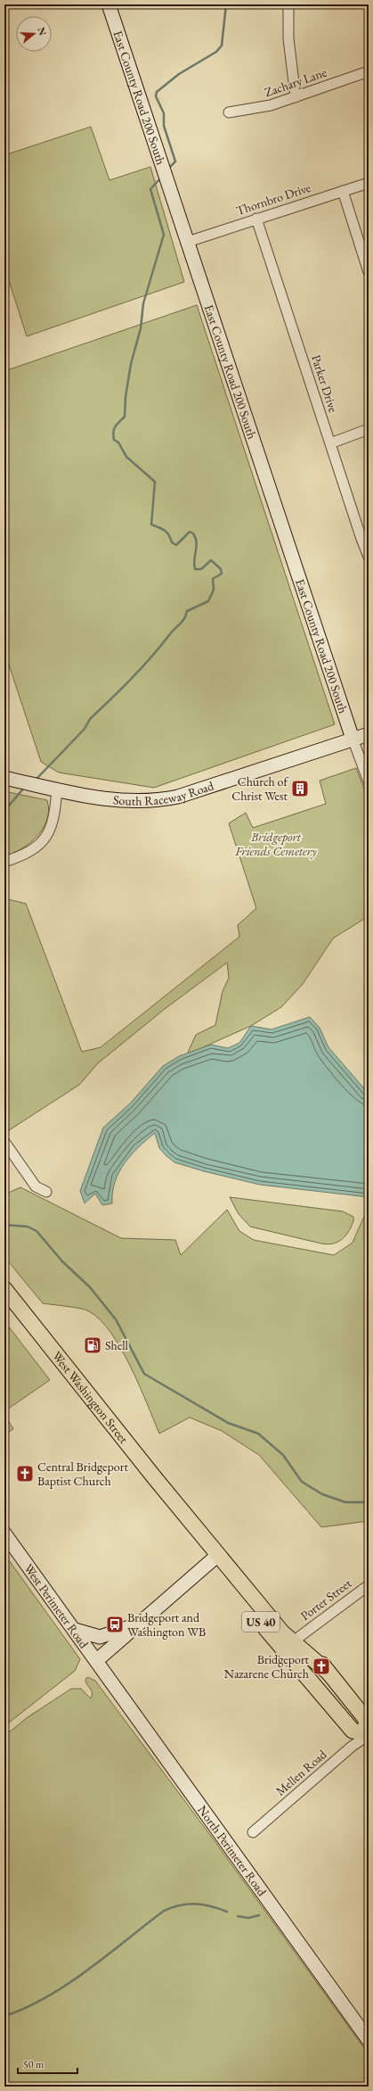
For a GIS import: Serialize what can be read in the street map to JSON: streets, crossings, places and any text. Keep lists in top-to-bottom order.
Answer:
{
  "streets": {
    "main road": ["West Washington Street", "US 40"],
    "street": [
      "Zachary Lane",
      "East County Road 200 South",
      "Thornbro Drive",
      "Parker Drive",
      "South Raceway Road",
      "Porter Street",
      "West Perimeter Road",
      "Mellen Road",
      "North Perimeter Road"
    ]
  },
  "crossings": [
    ["East County Road 200 South", "Thornbro Drive"],
    ["East County Road 200 South", "South Raceway Road"],
    ["Thornbro Drive", "Parker Drive"],
    ["West Washington Street", "Porter Street"],
    ["West Washington Street", "Mellen Road"],
    ["West Perimeter Road", "North Perimeter Road"]
  ],
  "parks": ["Bridgeport Friends Cemetery"],
  "places": {
    "building": ["Church of Christ West"],
    "fuel station": ["Shell"],
    "church": ["Central Bridgeport Baptist Church", "Bridgeport Nazarene Church"],
    "bus stop": ["Bridgeport and Washington WB"]
  },
  "scale_bar": "50 m",
  "north": "right"
}
